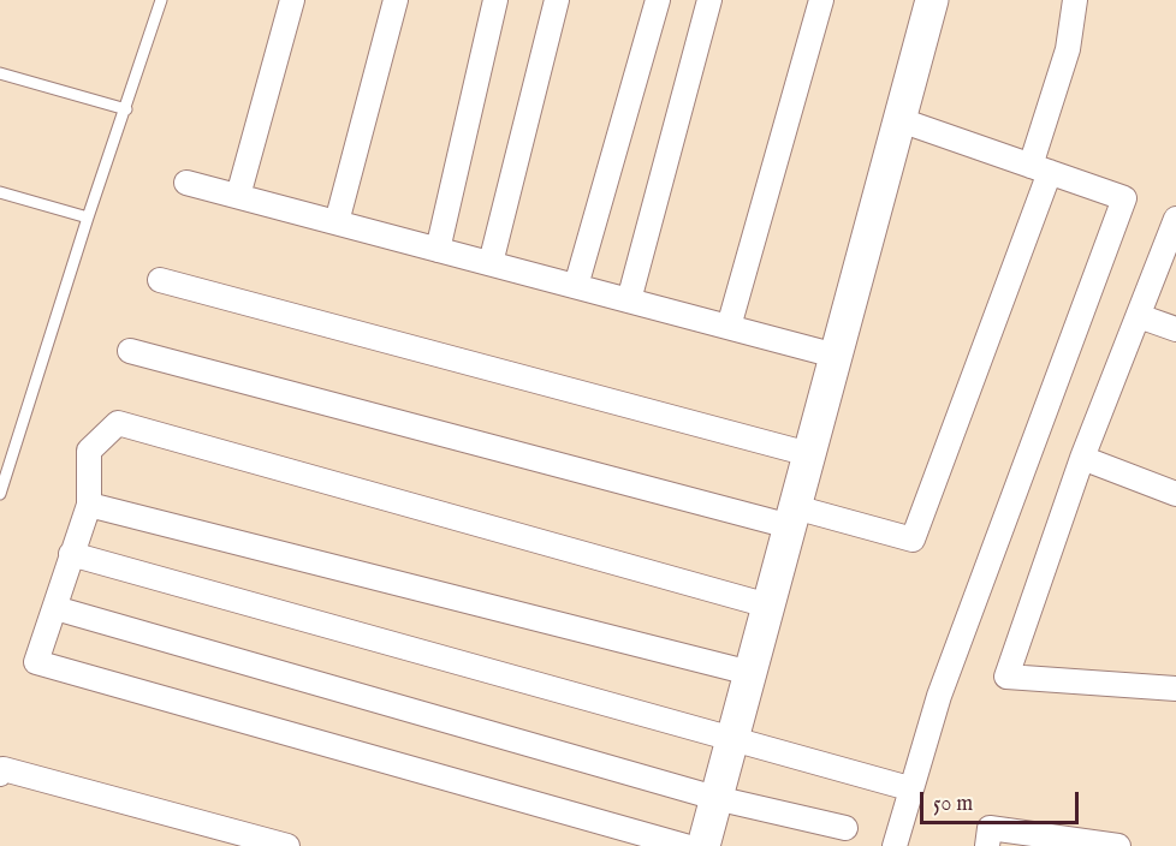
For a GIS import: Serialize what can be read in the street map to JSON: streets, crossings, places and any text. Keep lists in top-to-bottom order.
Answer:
{
  "scale_bar": "50 m"
}
